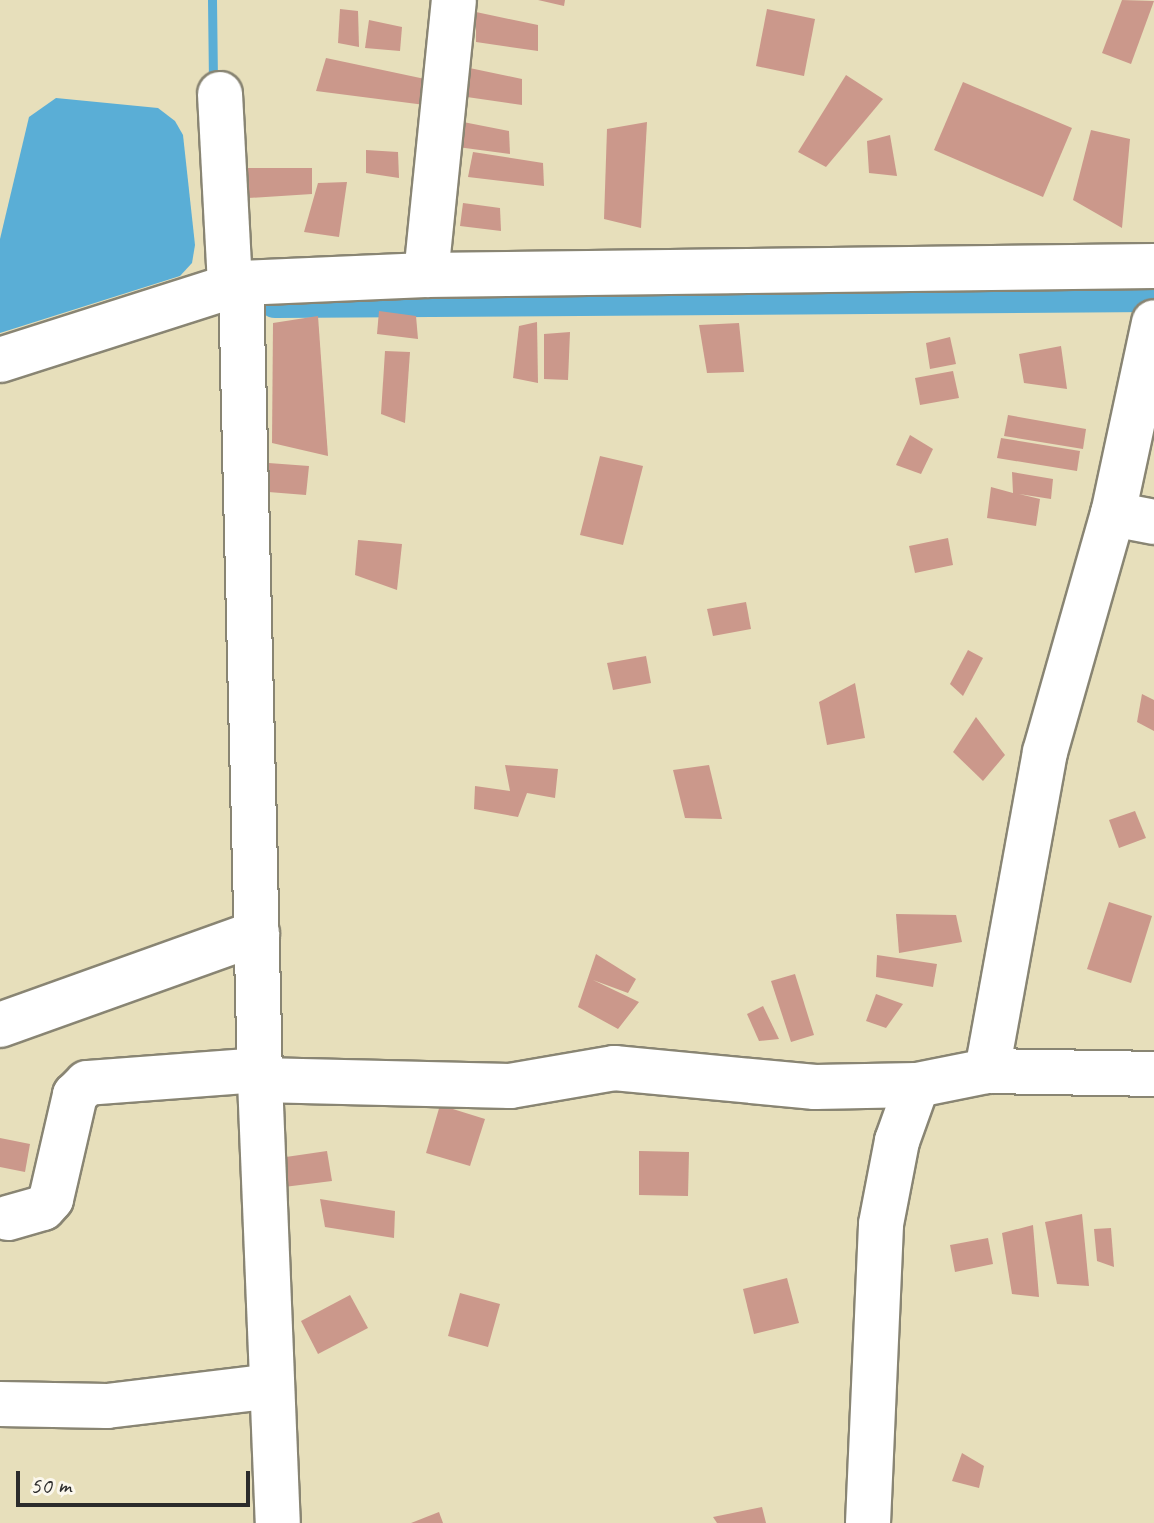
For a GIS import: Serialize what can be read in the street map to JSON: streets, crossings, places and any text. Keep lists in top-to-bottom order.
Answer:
{
  "scale_bar": "50 m"
}
